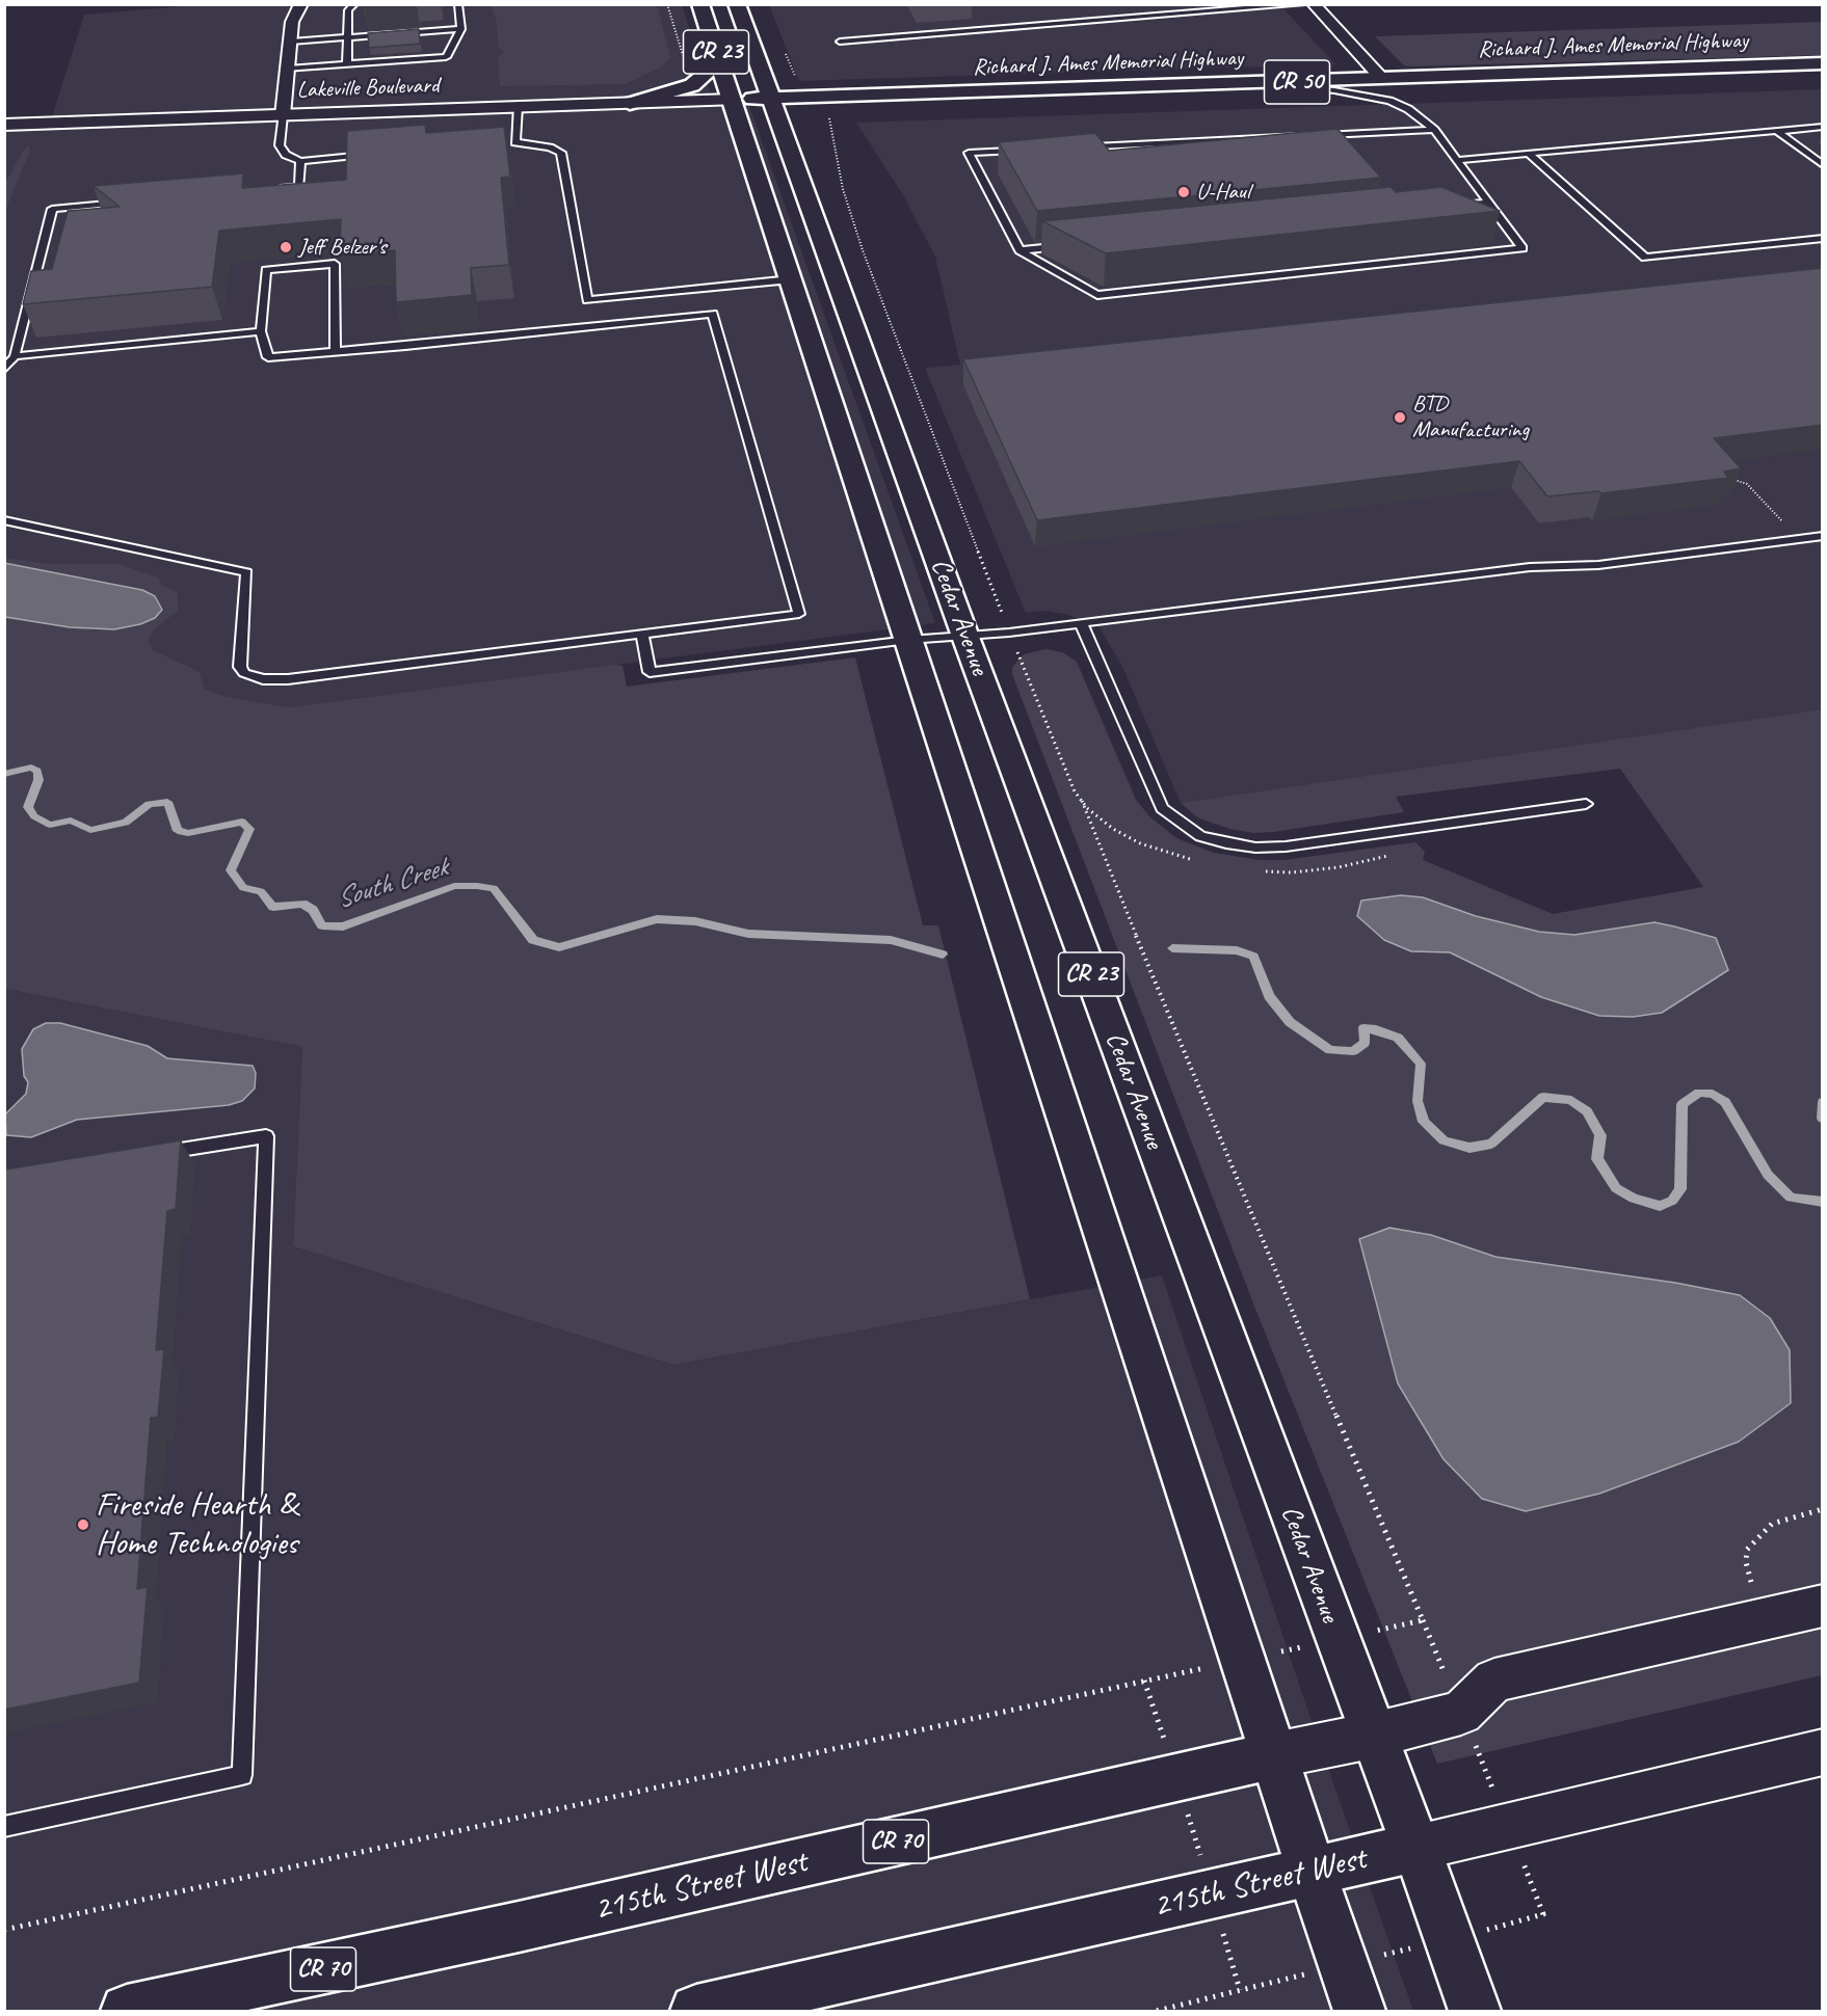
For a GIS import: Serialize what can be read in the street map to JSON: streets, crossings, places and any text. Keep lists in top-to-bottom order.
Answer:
{
  "streets": {
    "main road": [
      "Richard J. Ames Memorial Highway",
      "CR 23",
      "CR 50",
      "Cedar Avenue",
      "CR 70",
      "215th Street West"
    ],
    "street": ["Lakeville Boulevard"]
  },
  "crossings": [
    ["Richard J. Ames Memorial Highway", "CR 23"],
    ["Richard J. Ames Memorial Highway", "Lakeville Boulevard"],
    ["Richard J. Ames Memorial Highway", "Cedar Avenue"],
    ["CR 23", "Lakeville Boulevard"],
    ["CR 23", "Cedar Avenue"],
    ["Lakeville Boulevard", "Cedar Avenue"],
    ["Cedar Avenue", "215th Street West"]
  ],
  "water": ["South Creek"],
  "places": [
    "U-Haul",
    "Jeff Belzer's",
    "BTD Manufacturing",
    "Fireside Hearth & Home Technologies"
  ]
}
